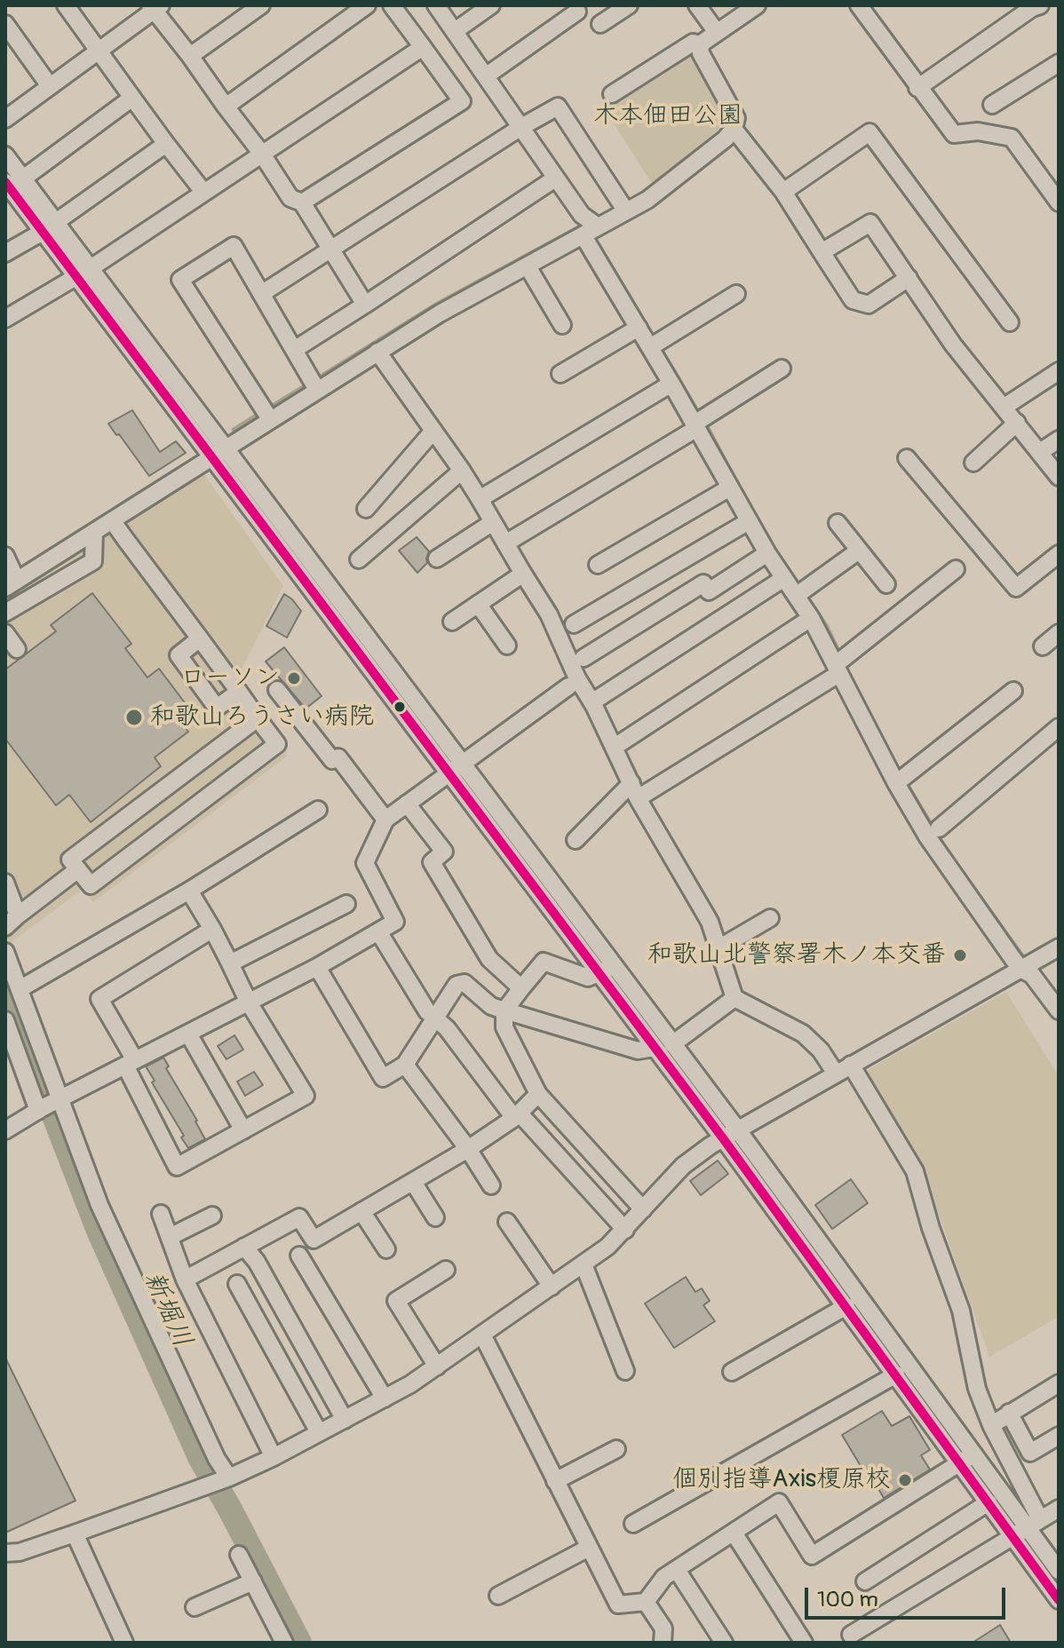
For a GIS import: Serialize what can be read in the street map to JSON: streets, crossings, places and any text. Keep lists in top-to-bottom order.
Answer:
{
  "water": ["新堀川"],
  "parks": ["木本佃田公園"],
  "places": [
    "ローソン",
    "和歌山ろうさい病院",
    "和歌山北警察署木ノ本交番",
    "個別指導Axis榎原校"
  ],
  "scale_bar": "100 m"
}
